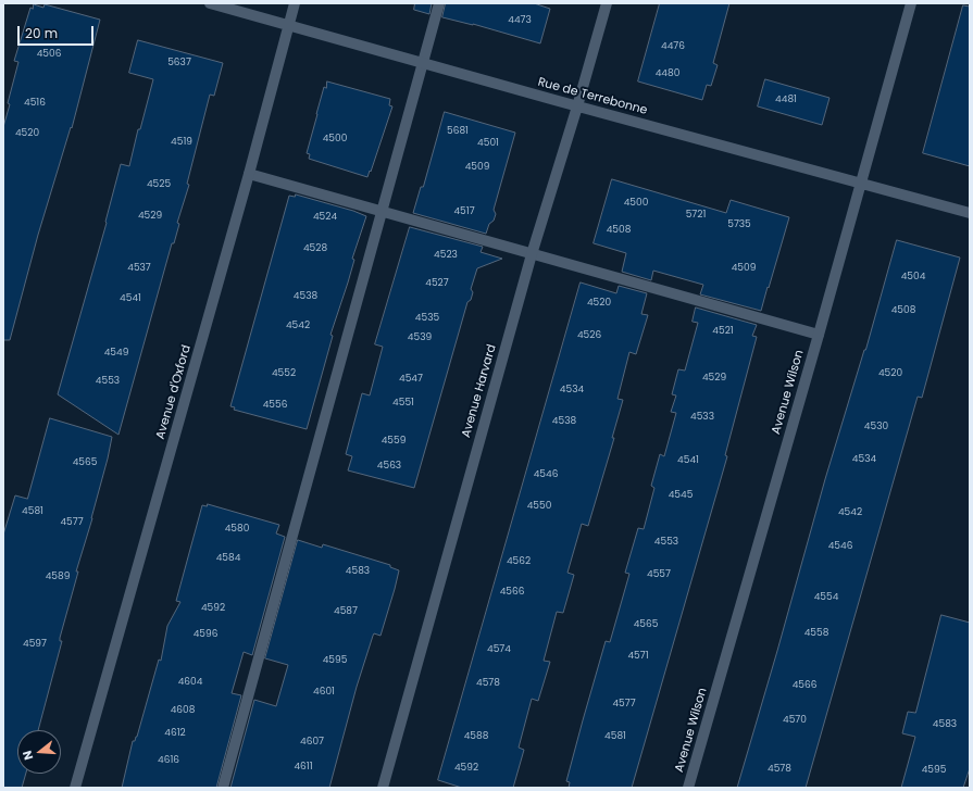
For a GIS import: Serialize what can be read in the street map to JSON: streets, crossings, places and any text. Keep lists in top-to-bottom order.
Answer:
{
  "streets": {
    "street": [
      "Rue de Terrebonne",
      "Avenue Harvard",
      "Avenue d'Oxford",
      "Avenue Wilson"
    ]
  },
  "crossings": [
    ["Rue de Terrebonne", "Avenue Harvard"],
    ["Rue de Terrebonne", "Avenue d'Oxford"],
    ["Rue de Terrebonne", "Avenue Wilson"]
  ],
  "house_numbers": [
    "4473",
    "4476",
    "4506",
    "5637",
    "4480",
    "4481",
    "4516",
    "5681",
    "4520",
    "4500",
    "4519",
    "4501",
    "4509",
    "4525",
    "4500",
    "4517",
    "5721",
    "4529",
    "4524",
    "5735",
    "4508",
    "4528",
    "4523",
    "4537",
    "4509",
    "4504",
    "4527",
    "4538",
    "4541",
    "4520",
    "4508",
    "4535",
    "4542",
    "4521",
    "4526",
    "4539",
    "4549",
    "4552",
    "4520",
    "4529",
    "4547",
    "4553",
    "4534",
    "4551",
    "4556",
    "4533",
    "4538",
    "4530",
    "4559",
    "4534",
    "4541",
    "4565",
    "4563",
    "4546",
    "4545",
    "4550",
    "4581",
    "4542",
    "4577",
    "4580",
    "4553",
    "4546",
    "4584",
    "4562",
    "4583",
    "4557",
    "4589",
    "4566",
    "4554",
    "4592",
    "4587",
    "4565",
    "4558",
    "4596",
    "4597",
    "4574",
    "4571",
    "4595",
    "4604",
    "4578",
    "4566",
    "4601",
    "4577",
    "4608",
    "4570",
    "4583",
    "4612",
    "4588",
    "4581",
    "4607",
    "4616",
    "4611",
    "4592",
    "4578",
    "4595"
  ],
  "scale_bar": "20 m",
  "north": "left"
}
